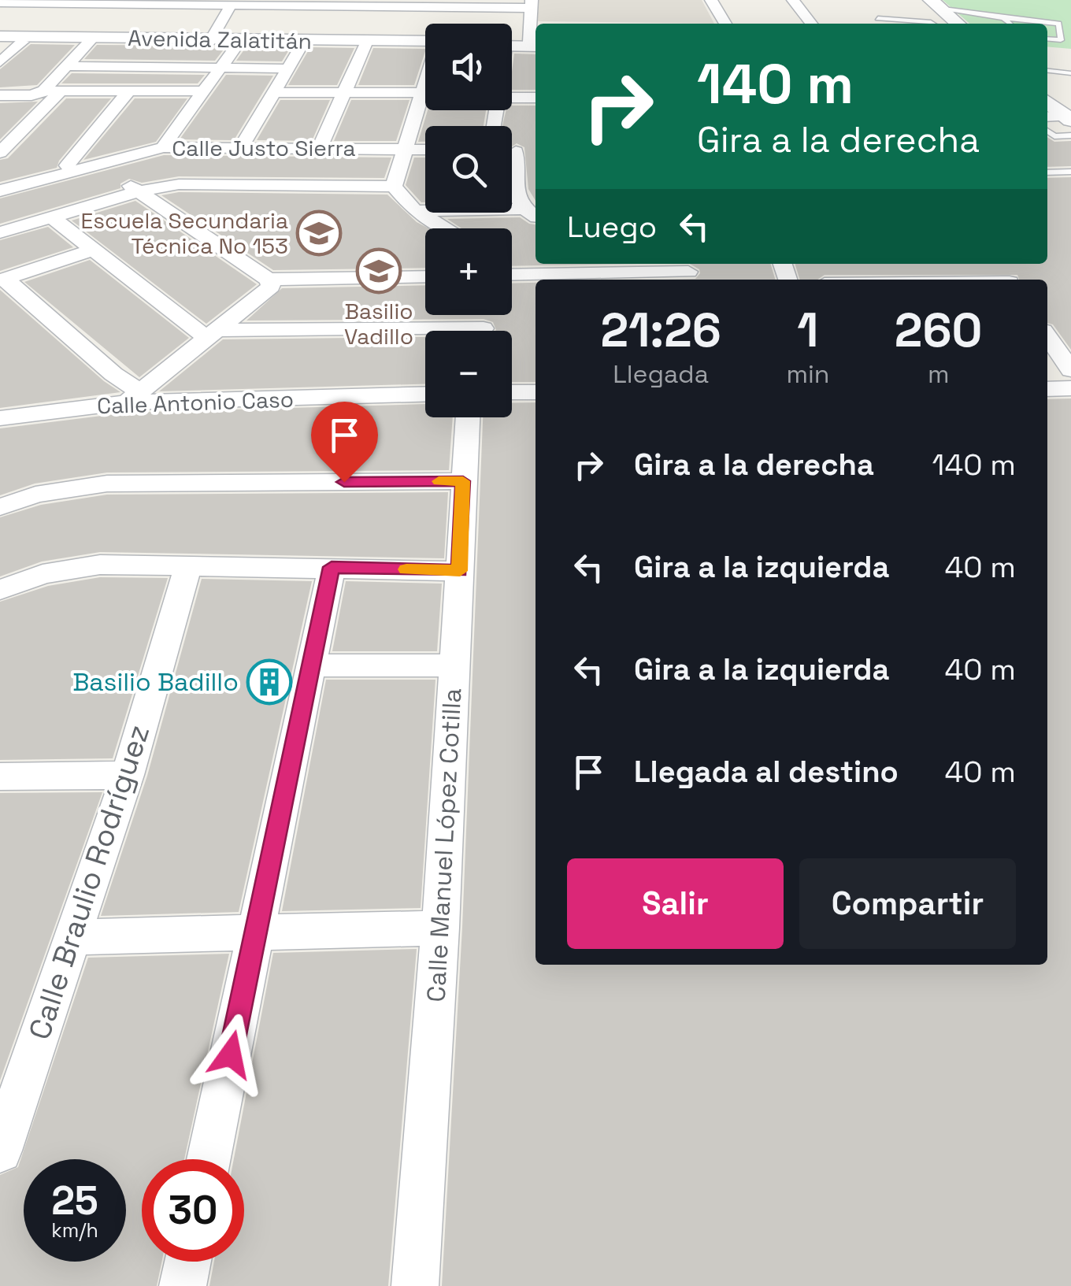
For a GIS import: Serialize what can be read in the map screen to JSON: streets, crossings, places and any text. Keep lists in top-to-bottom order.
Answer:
{
  "streets": {
    "street": [
      "Avenida Zalatitán",
      "Calle Justo Sierra",
      "Calle Antonio Caso",
      "Calle Manuel López Cotilla",
      "Calle Braulio Rodríguez"
    ]
  },
  "places": {
    "school or university": ["Escuela Secundaria Técnica No 153", "Basilio Vadillo"],
    "building": ["Basilio Badillo"]
  },
  "page": {
    "map_buttons": ["+", "−"],
    "turn": ["140 m", "Gira a la derecha"],
    "then": "Luego",
    "eta": [
      "21:26",
      "Llegada",
      "1",
      "min",
      "260",
      "m"
    ],
    "list": [
      {
        "name": "Gira a la derecha",
        "value": "140 m"
      },
      {
        "name": "Gira a la izquierda",
        "value": "40 m"
      },
      {
        "name": "Gira a la izquierda",
        "value": "40 m"
      },
      {
        "name": "Llegada al destino",
        "value": "40 m"
      }
    ],
    "buttons": ["Salir", "Compartir"],
    "speed": "25 km/h",
    "limit": "30"
  }
}
